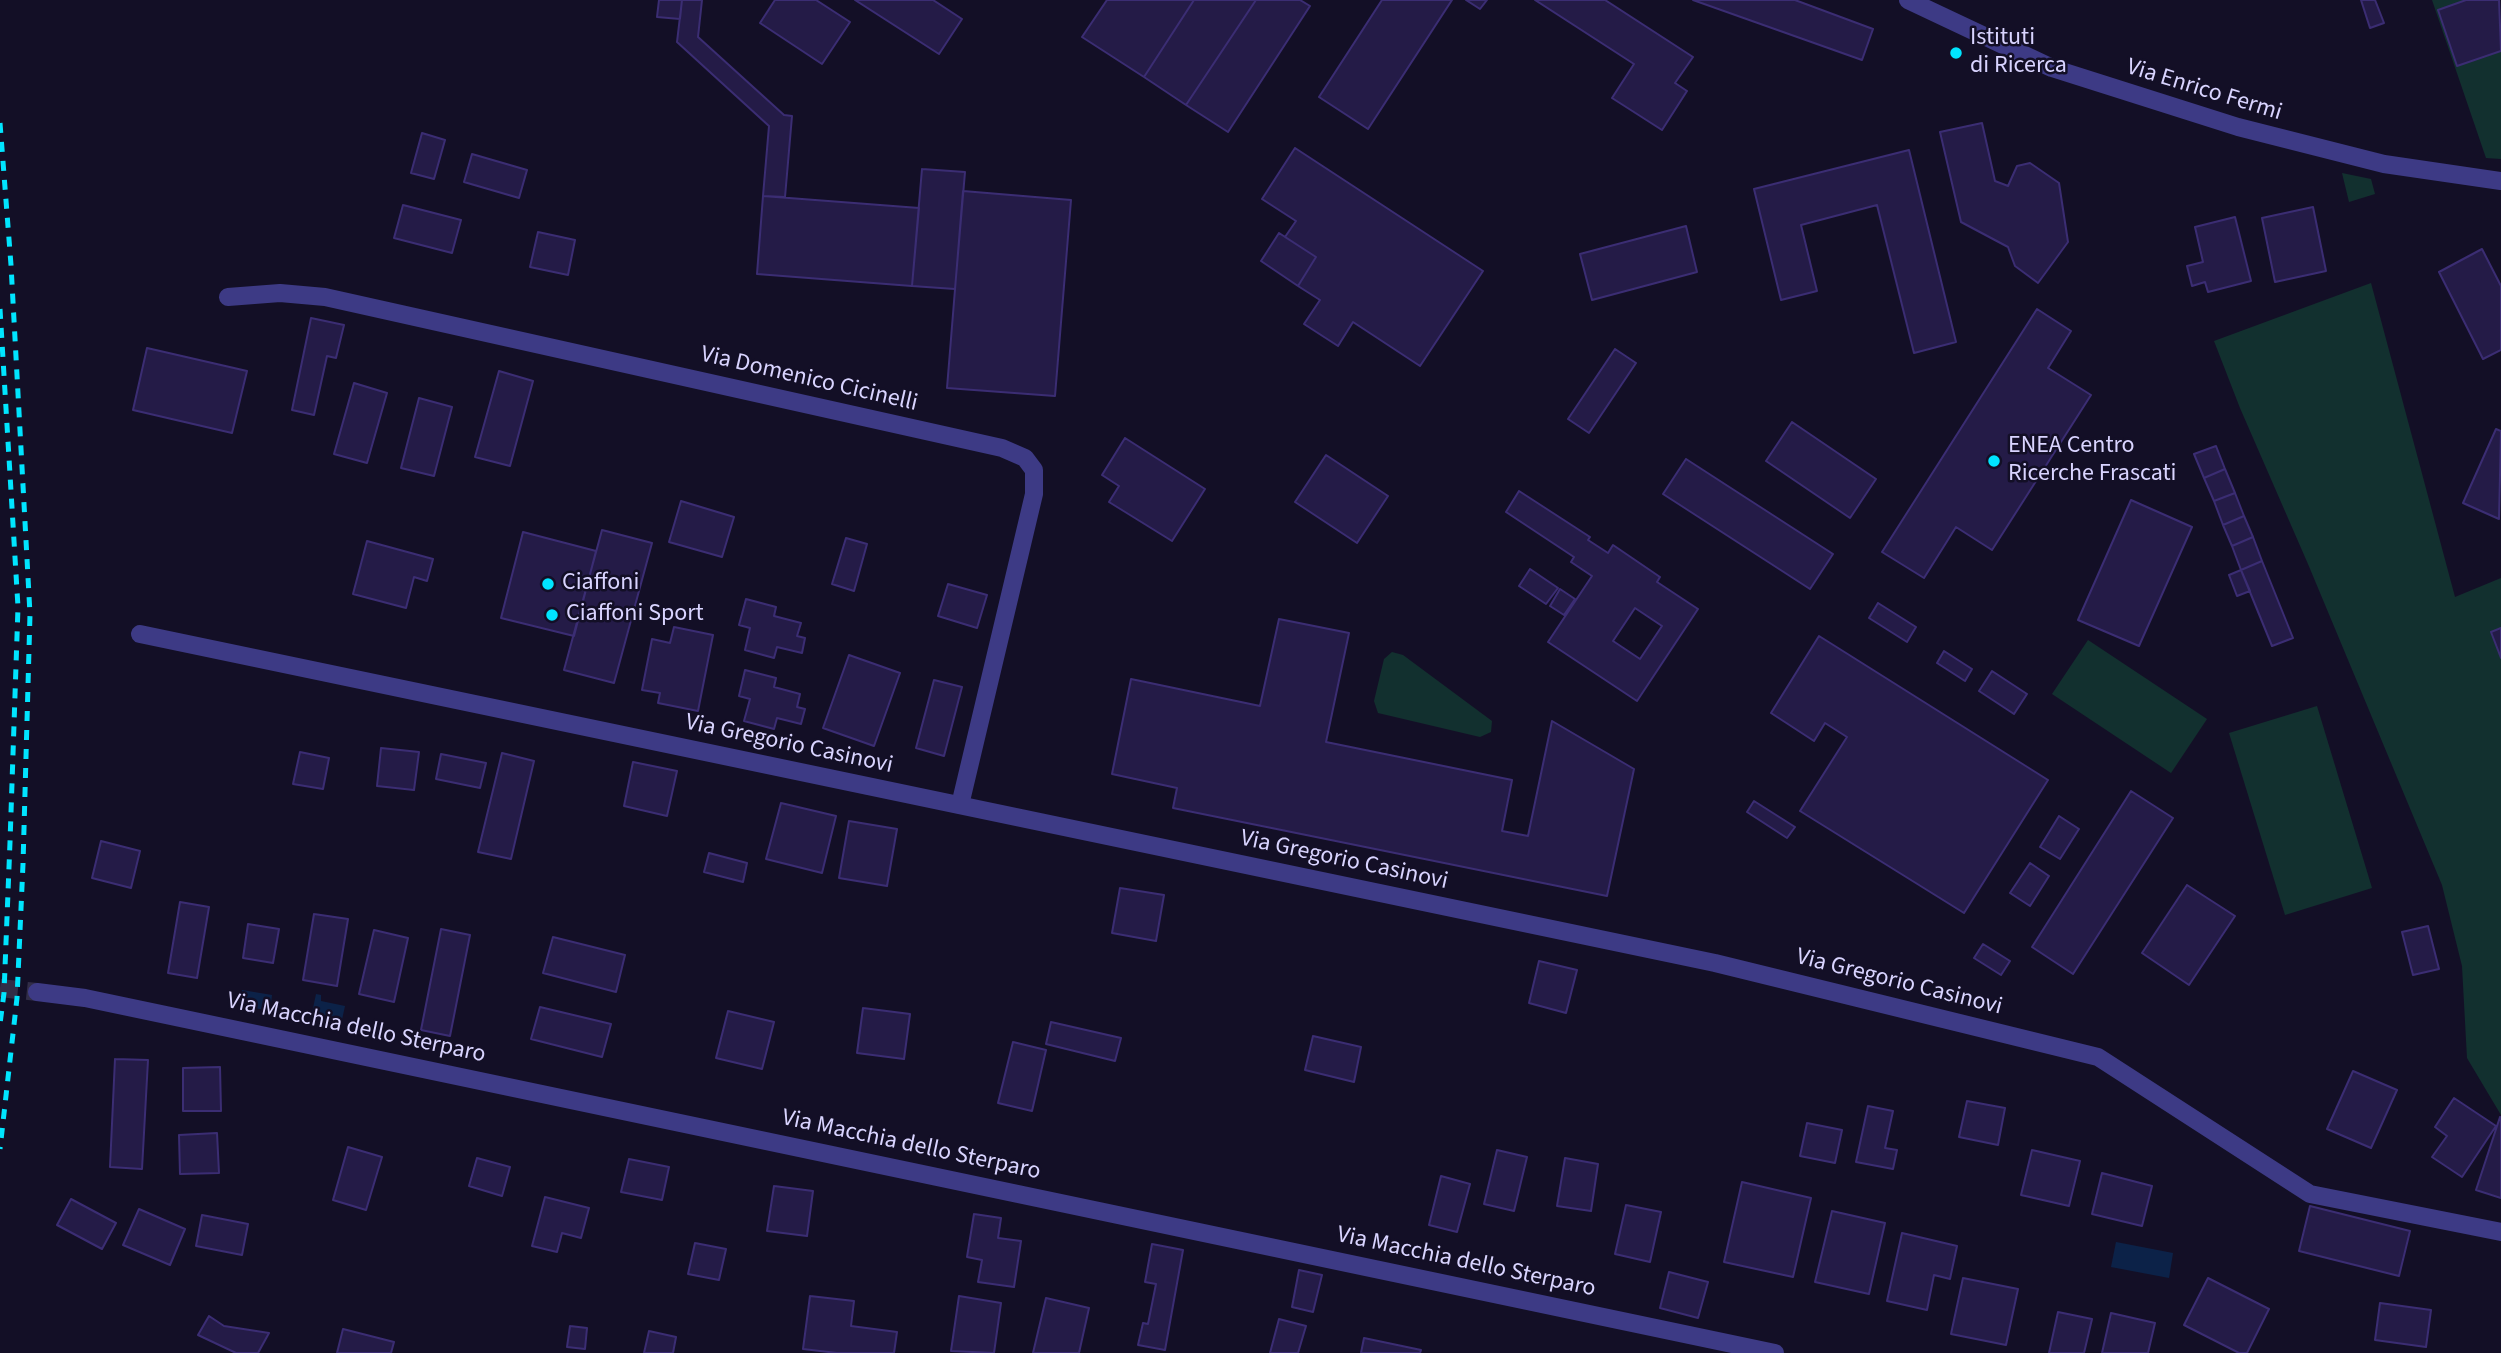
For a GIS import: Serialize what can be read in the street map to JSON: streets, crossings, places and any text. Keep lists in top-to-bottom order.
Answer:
{
  "streets": {
    "street": [
      "Via Enrico Fermi",
      "Via Domenico Cicinelli",
      "Via Gregorio Casinovi",
      "Via Macchia dello Sterparo"
    ]
  },
  "crossings": [
    ["Via Domenico Cicinelli", "Via Gregorio Casinovi"]
  ],
  "places": [
    "Istituti di Ricerca",
    "ENEA Centro Ricerche Frascati",
    "Ciaffoni",
    "Ciaffoni Sport"
  ]
}
